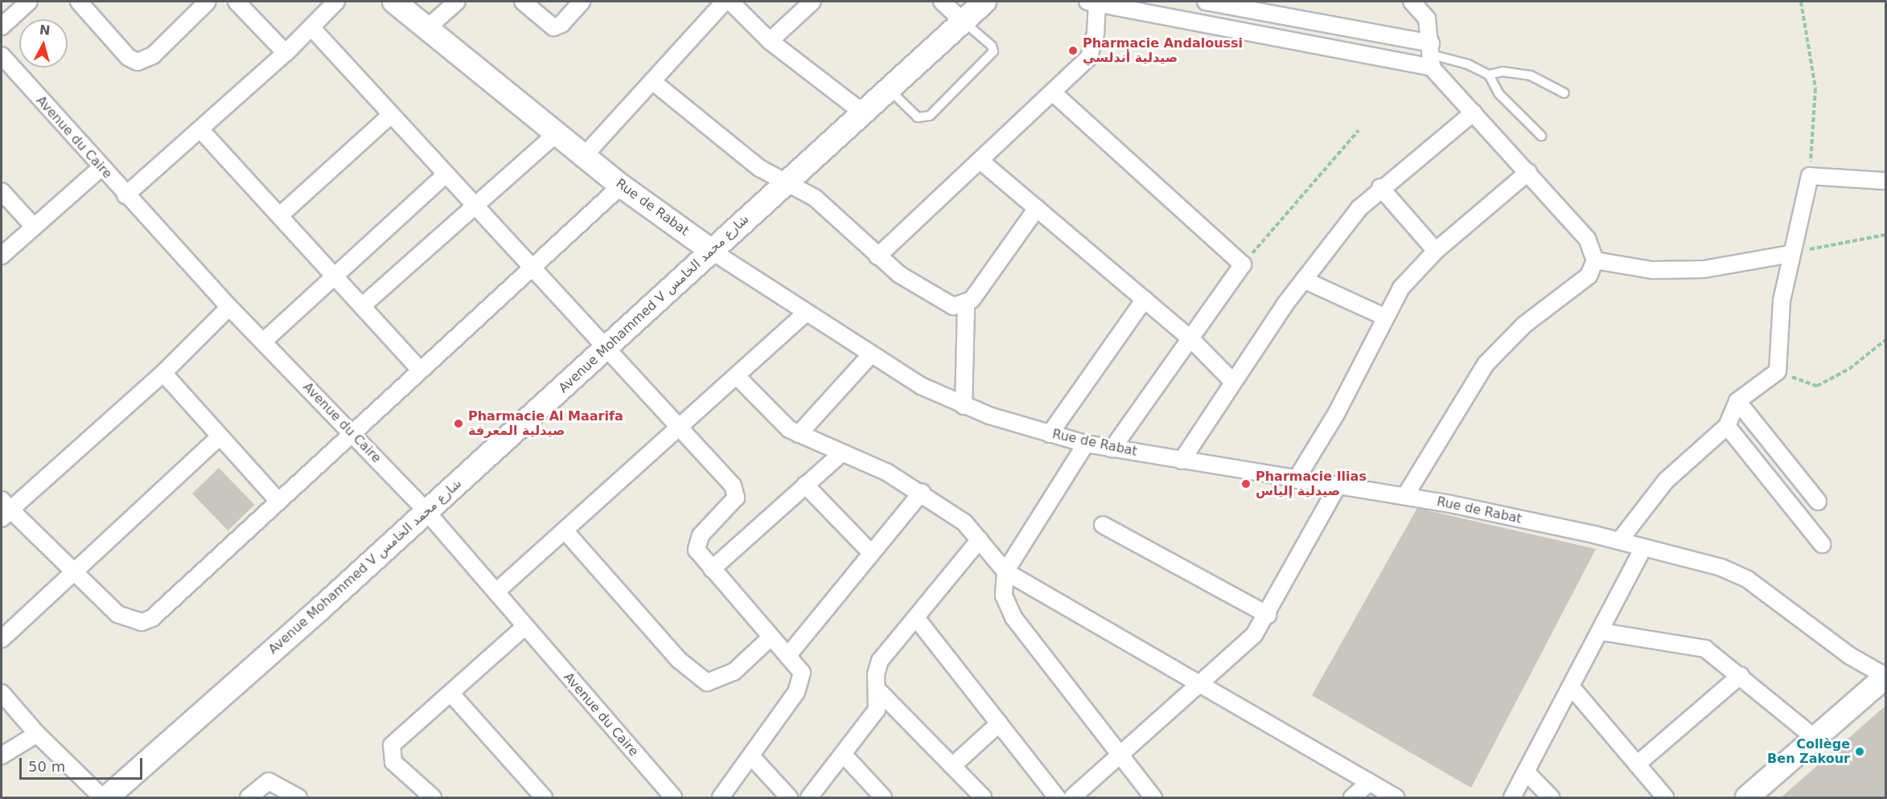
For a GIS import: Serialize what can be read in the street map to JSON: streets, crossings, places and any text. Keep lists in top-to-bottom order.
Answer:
{
  "streets": {
    "main road": ["Rue de Rabat", "Avenue Mohammed V شارع محمد الخامس"],
    "street": ["Avenue du Caire"]
  },
  "crossings": [
    ["Avenue du Caire", "Avenue Mohammed V شارع محمد الخامس"],
    ["Rue de Rabat", "Avenue Mohammed V شارع محمد الخامس"]
  ],
  "places": [
    "Pharmacie Andaloussi صيدلية أندلسي",
    "Pharmacie Al Maarifa صيدلية المعرفة",
    "Pharmacie Ilias صيدلية إلياس",
    "Collège Ben Zakour"
  ],
  "scale_bar": "50 m",
  "north": "top"
}
